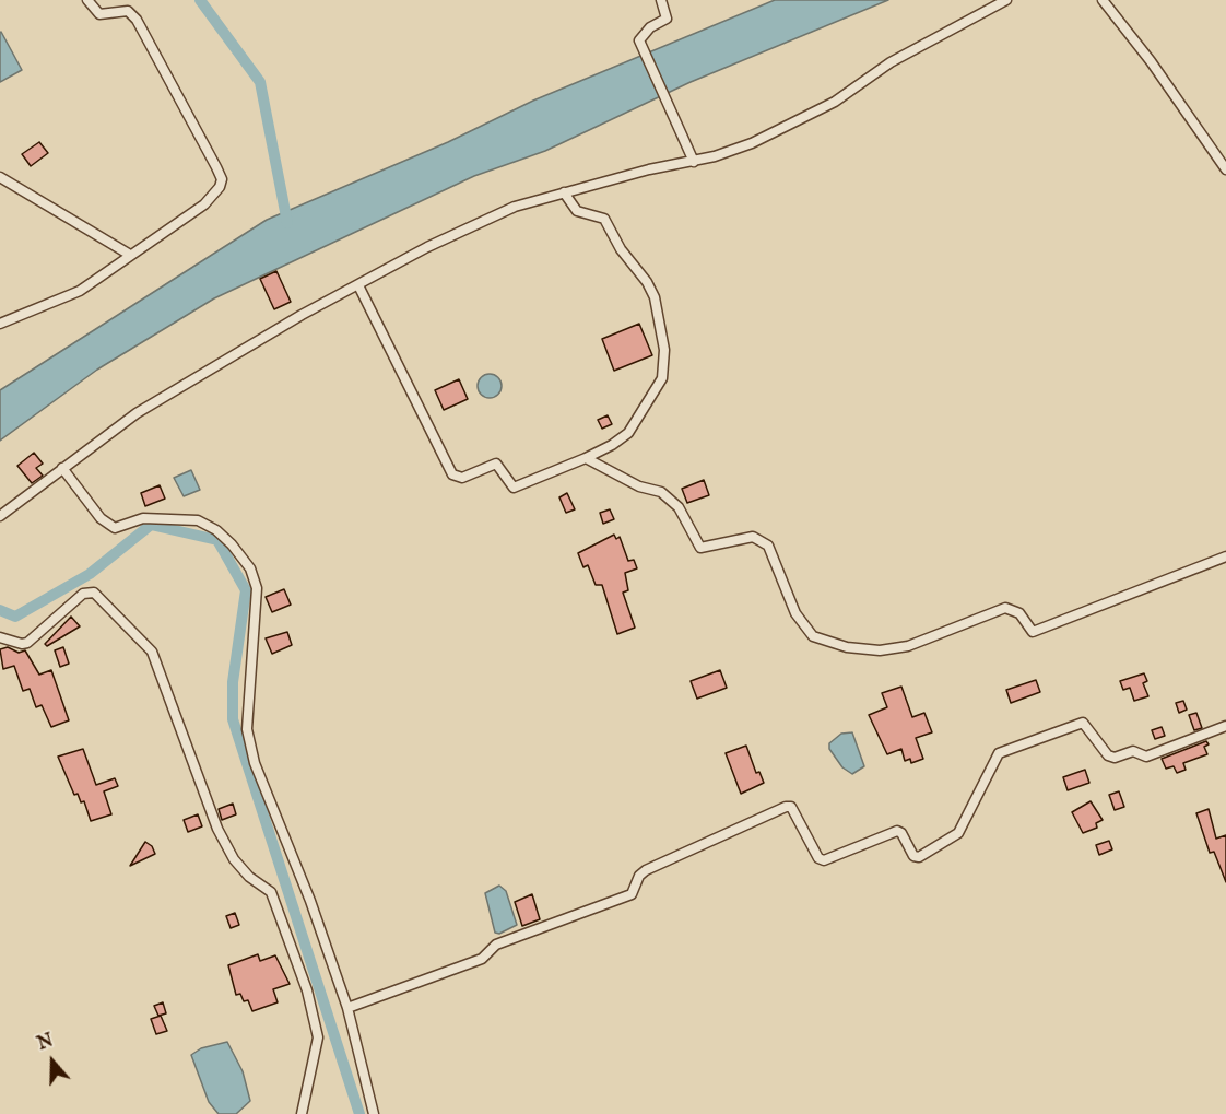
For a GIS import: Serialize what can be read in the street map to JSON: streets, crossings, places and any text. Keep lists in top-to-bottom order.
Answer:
{
  "north": "top"
}
